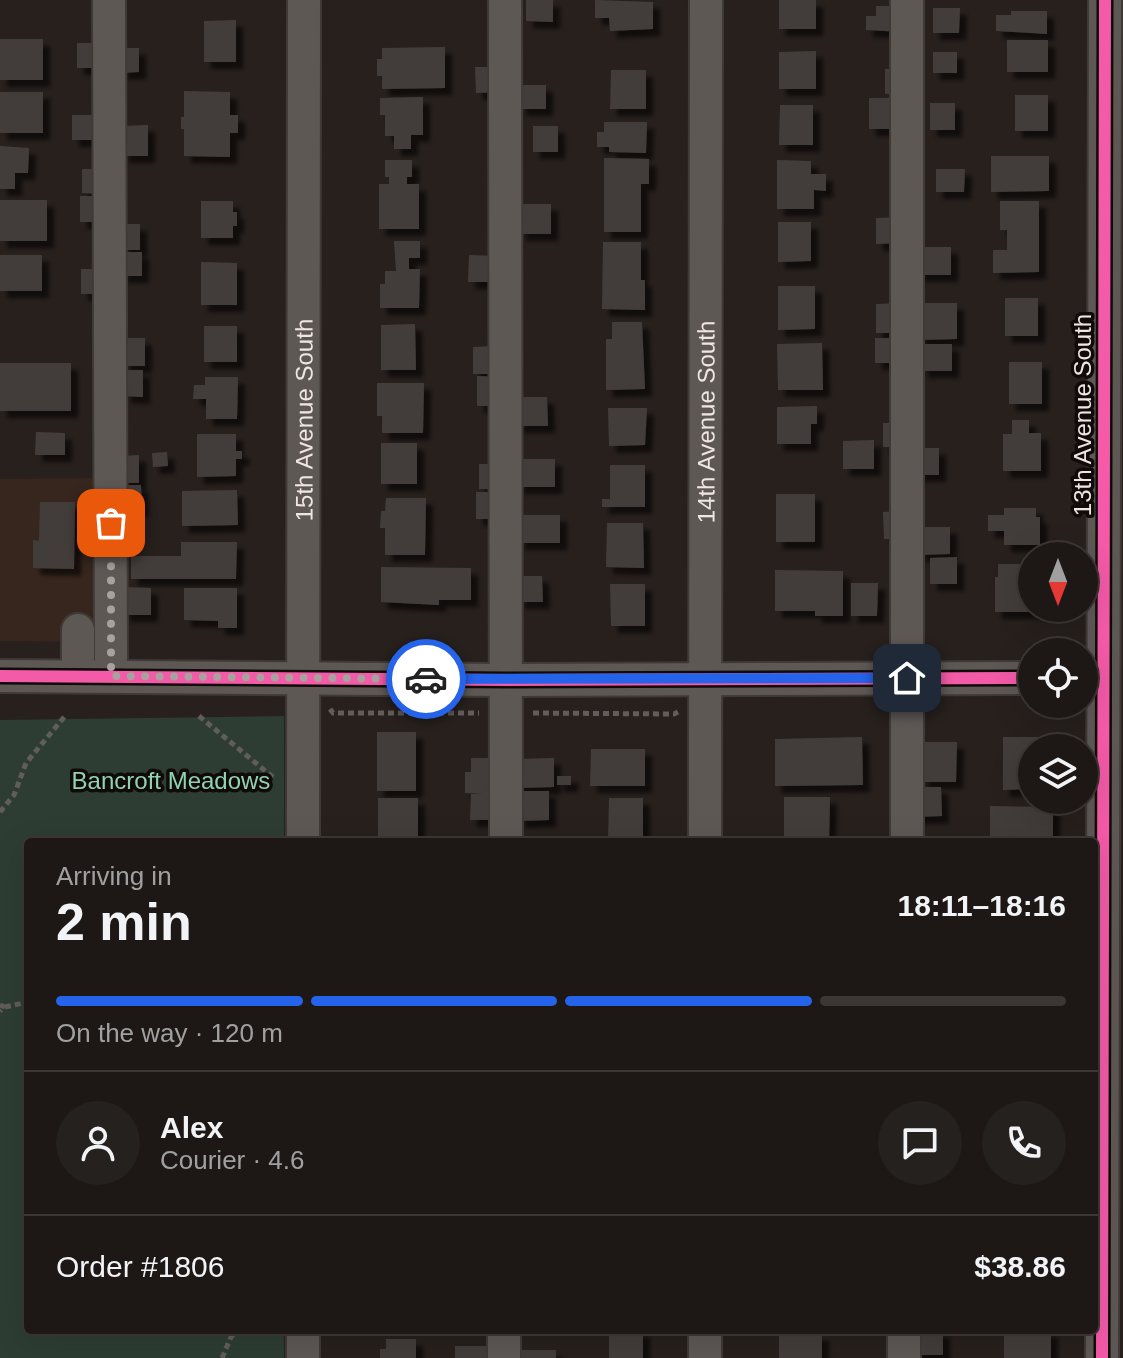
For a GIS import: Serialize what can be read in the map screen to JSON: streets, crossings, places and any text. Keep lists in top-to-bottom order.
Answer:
{
  "streets": {
    "street": ["13th Avenue South", "15th Avenue South", "14th Avenue South"]
  },
  "parks": ["Bancroft Meadows"],
  "north": "bottom",
  "page": {
    "heading": ["2 min", "Arriving in", "18:11–18:16"],
    "panel": [
      "Alex",
      "Courier · 4.6",
      "Order #1806",
      "$38.86"
    ],
    "bar": "On the way · 120 m"
  }
}
